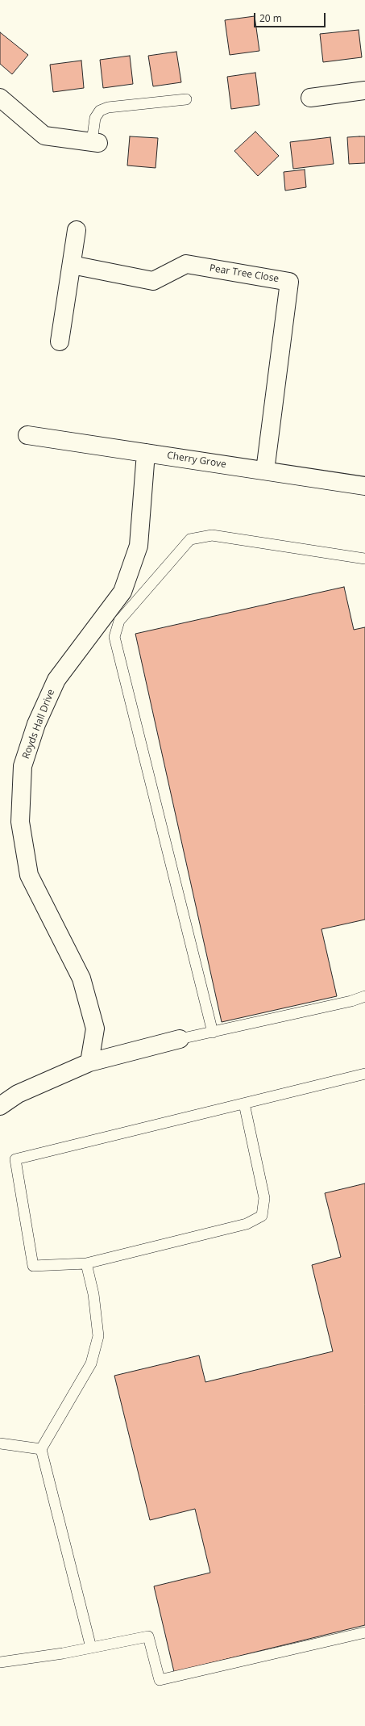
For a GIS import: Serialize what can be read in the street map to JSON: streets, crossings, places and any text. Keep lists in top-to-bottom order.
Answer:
{
  "streets": {
    "street": ["Pear Tree Close", "Cherry Grove", "Royds Hall Drive"]
  },
  "crossings": [
    ["Pear Tree Close", "Cherry Grove"],
    ["Cherry Grove", "Royds Hall Drive"]
  ],
  "scale_bar": "20 m"
}
